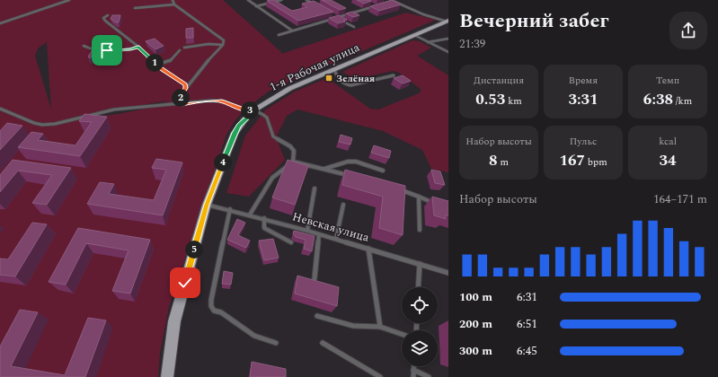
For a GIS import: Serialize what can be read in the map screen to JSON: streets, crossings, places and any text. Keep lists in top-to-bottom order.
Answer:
{
  "streets": {
    "main road": ["1-я Рабочая улица"],
    "lane": ["Невская улица"]
  },
  "crossings": [
    ["1-я Рабочая улица", "Невская улица"]
  ],
  "places": {
    "transit": ["Зелёная"]
  },
  "page": {
    "heading": ["Вечерний забег", "21:39"],
    "pins": [
      "1",
      "2",
      "3",
      "4",
      "5"
    ],
    "stats": [
      ["Дистанция", "0.53 km"],
      ["Время", "3:31"],
      ["Темп", "6:38 /km"],
      ["Набор высоты", "8 m"],
      ["Пульс", "167 bpm"],
      ["kcal", "34"]
    ],
    "chart": ["Набор высоты", "164–171 m"],
    "list": [
      {
        "name": "100 m",
        "note": "6:31"
      },
      {
        "name": "200 m",
        "note": "6:51"
      },
      {
        "name": "300 m",
        "note": "6:45"
      }
    ]
  }
}
